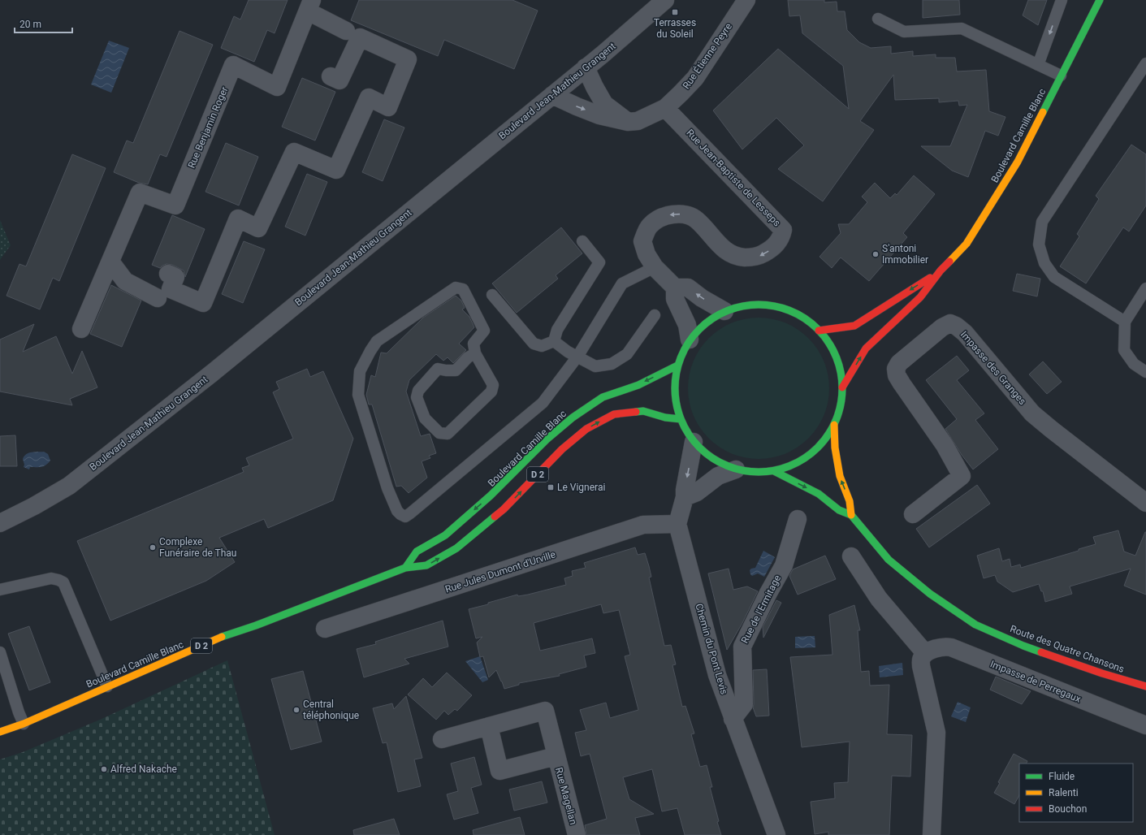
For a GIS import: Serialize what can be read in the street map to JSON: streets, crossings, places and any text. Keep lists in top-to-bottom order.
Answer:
{
  "streets": {
    "main road": ["Boulevard Camille Blanc", "D 2", "Route des Quatre Chansons"],
    "street": [
      "Rue Étienne Peyre",
      "Boulevard Jean-Mathieu Grangent",
      "Rue Benjamin Roger",
      "Rue Jean-Baptiste de Lesseps",
      "Impasse des Granges",
      "Rue Jules Dumont d'Urville",
      "Rue de l'Ermitage",
      "Chemin du Pont Levis",
      "Impasse de Perregaux",
      "Rue Magellan"
    ]
  },
  "crossings": [
    ["Rue Étienne Peyre", "Boulevard Jean-Mathieu Grangent"],
    ["Rue Étienne Peyre", "Rue Jean-Baptiste de Lesseps"],
    ["Rue Jules Dumont d'Urville", "Chemin du Pont Levis"],
    ["Rue de l'Ermitage", "Chemin du Pont Levis"]
  ],
  "places": {
    "transit": ["Terrasses du Soleil", "Le Vignerai"],
    "other": [
      "S'antoni Immobilier",
      "Complexe Funéraire de Thau",
      "Central téléphonique",
      "Alfred Nakache"
    ]
  },
  "legend": ["Fluide", "Ralenti", "Bouchon"],
  "scale_bar": "20 m"
}
